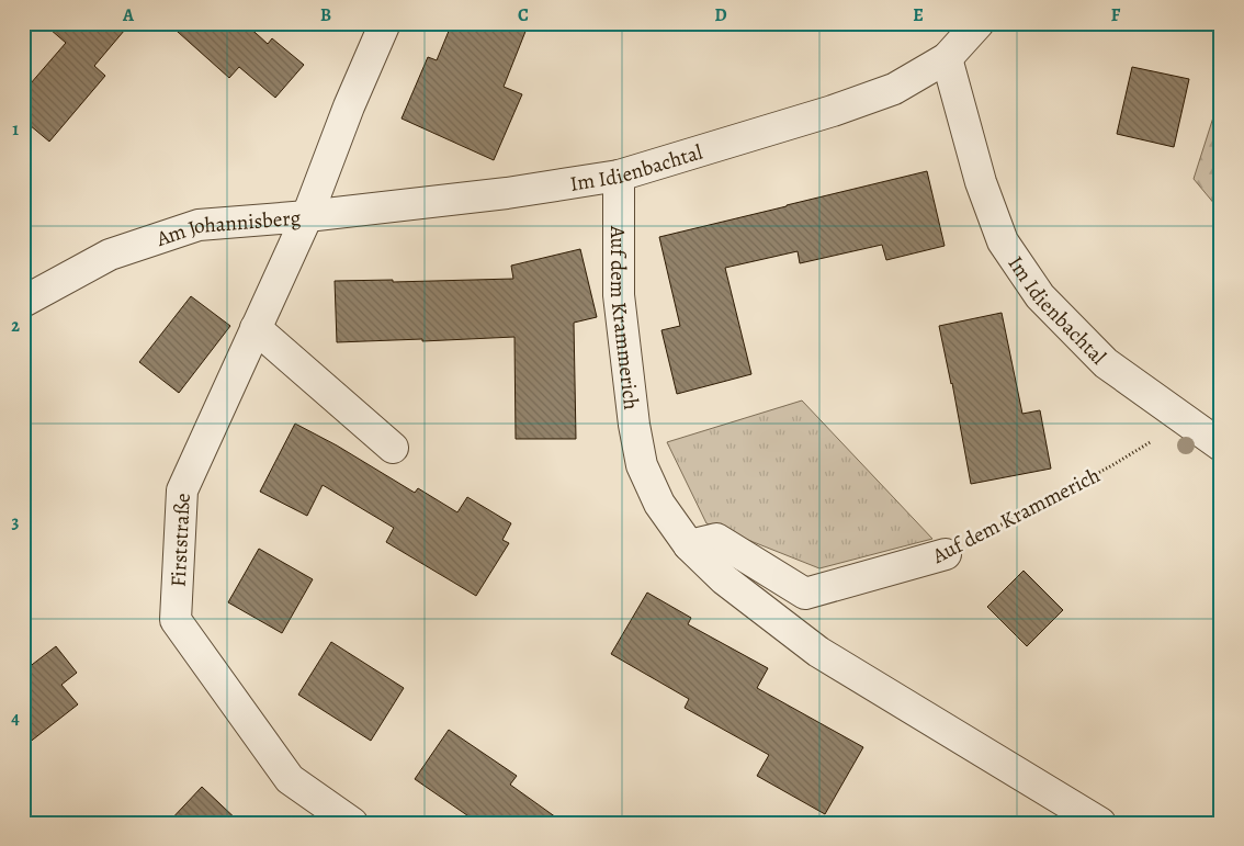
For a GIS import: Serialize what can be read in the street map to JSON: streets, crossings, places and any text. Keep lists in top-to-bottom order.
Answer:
{
  "streets": {
    "street": [
      "Im Idienbachtal",
      "Am Johannisberg",
      "Auf dem Krammerich",
      "Firststraße"
    ]
  },
  "crossings": [
    ["Im Idienbachtal", "Am Johannisberg"],
    ["Im Idienbachtal", "Auf dem Krammerich"],
    ["Im Idienbachtal", "Firststraße"],
    ["Am Johannisberg", "Firststraße"]
  ],
  "grid": {
    "columns": [
      "A",
      "B",
      "C",
      "D",
      "E",
      "F"
    ],
    "rows": [
      "1",
      "2",
      "3",
      "4"
    ]
  }
}
